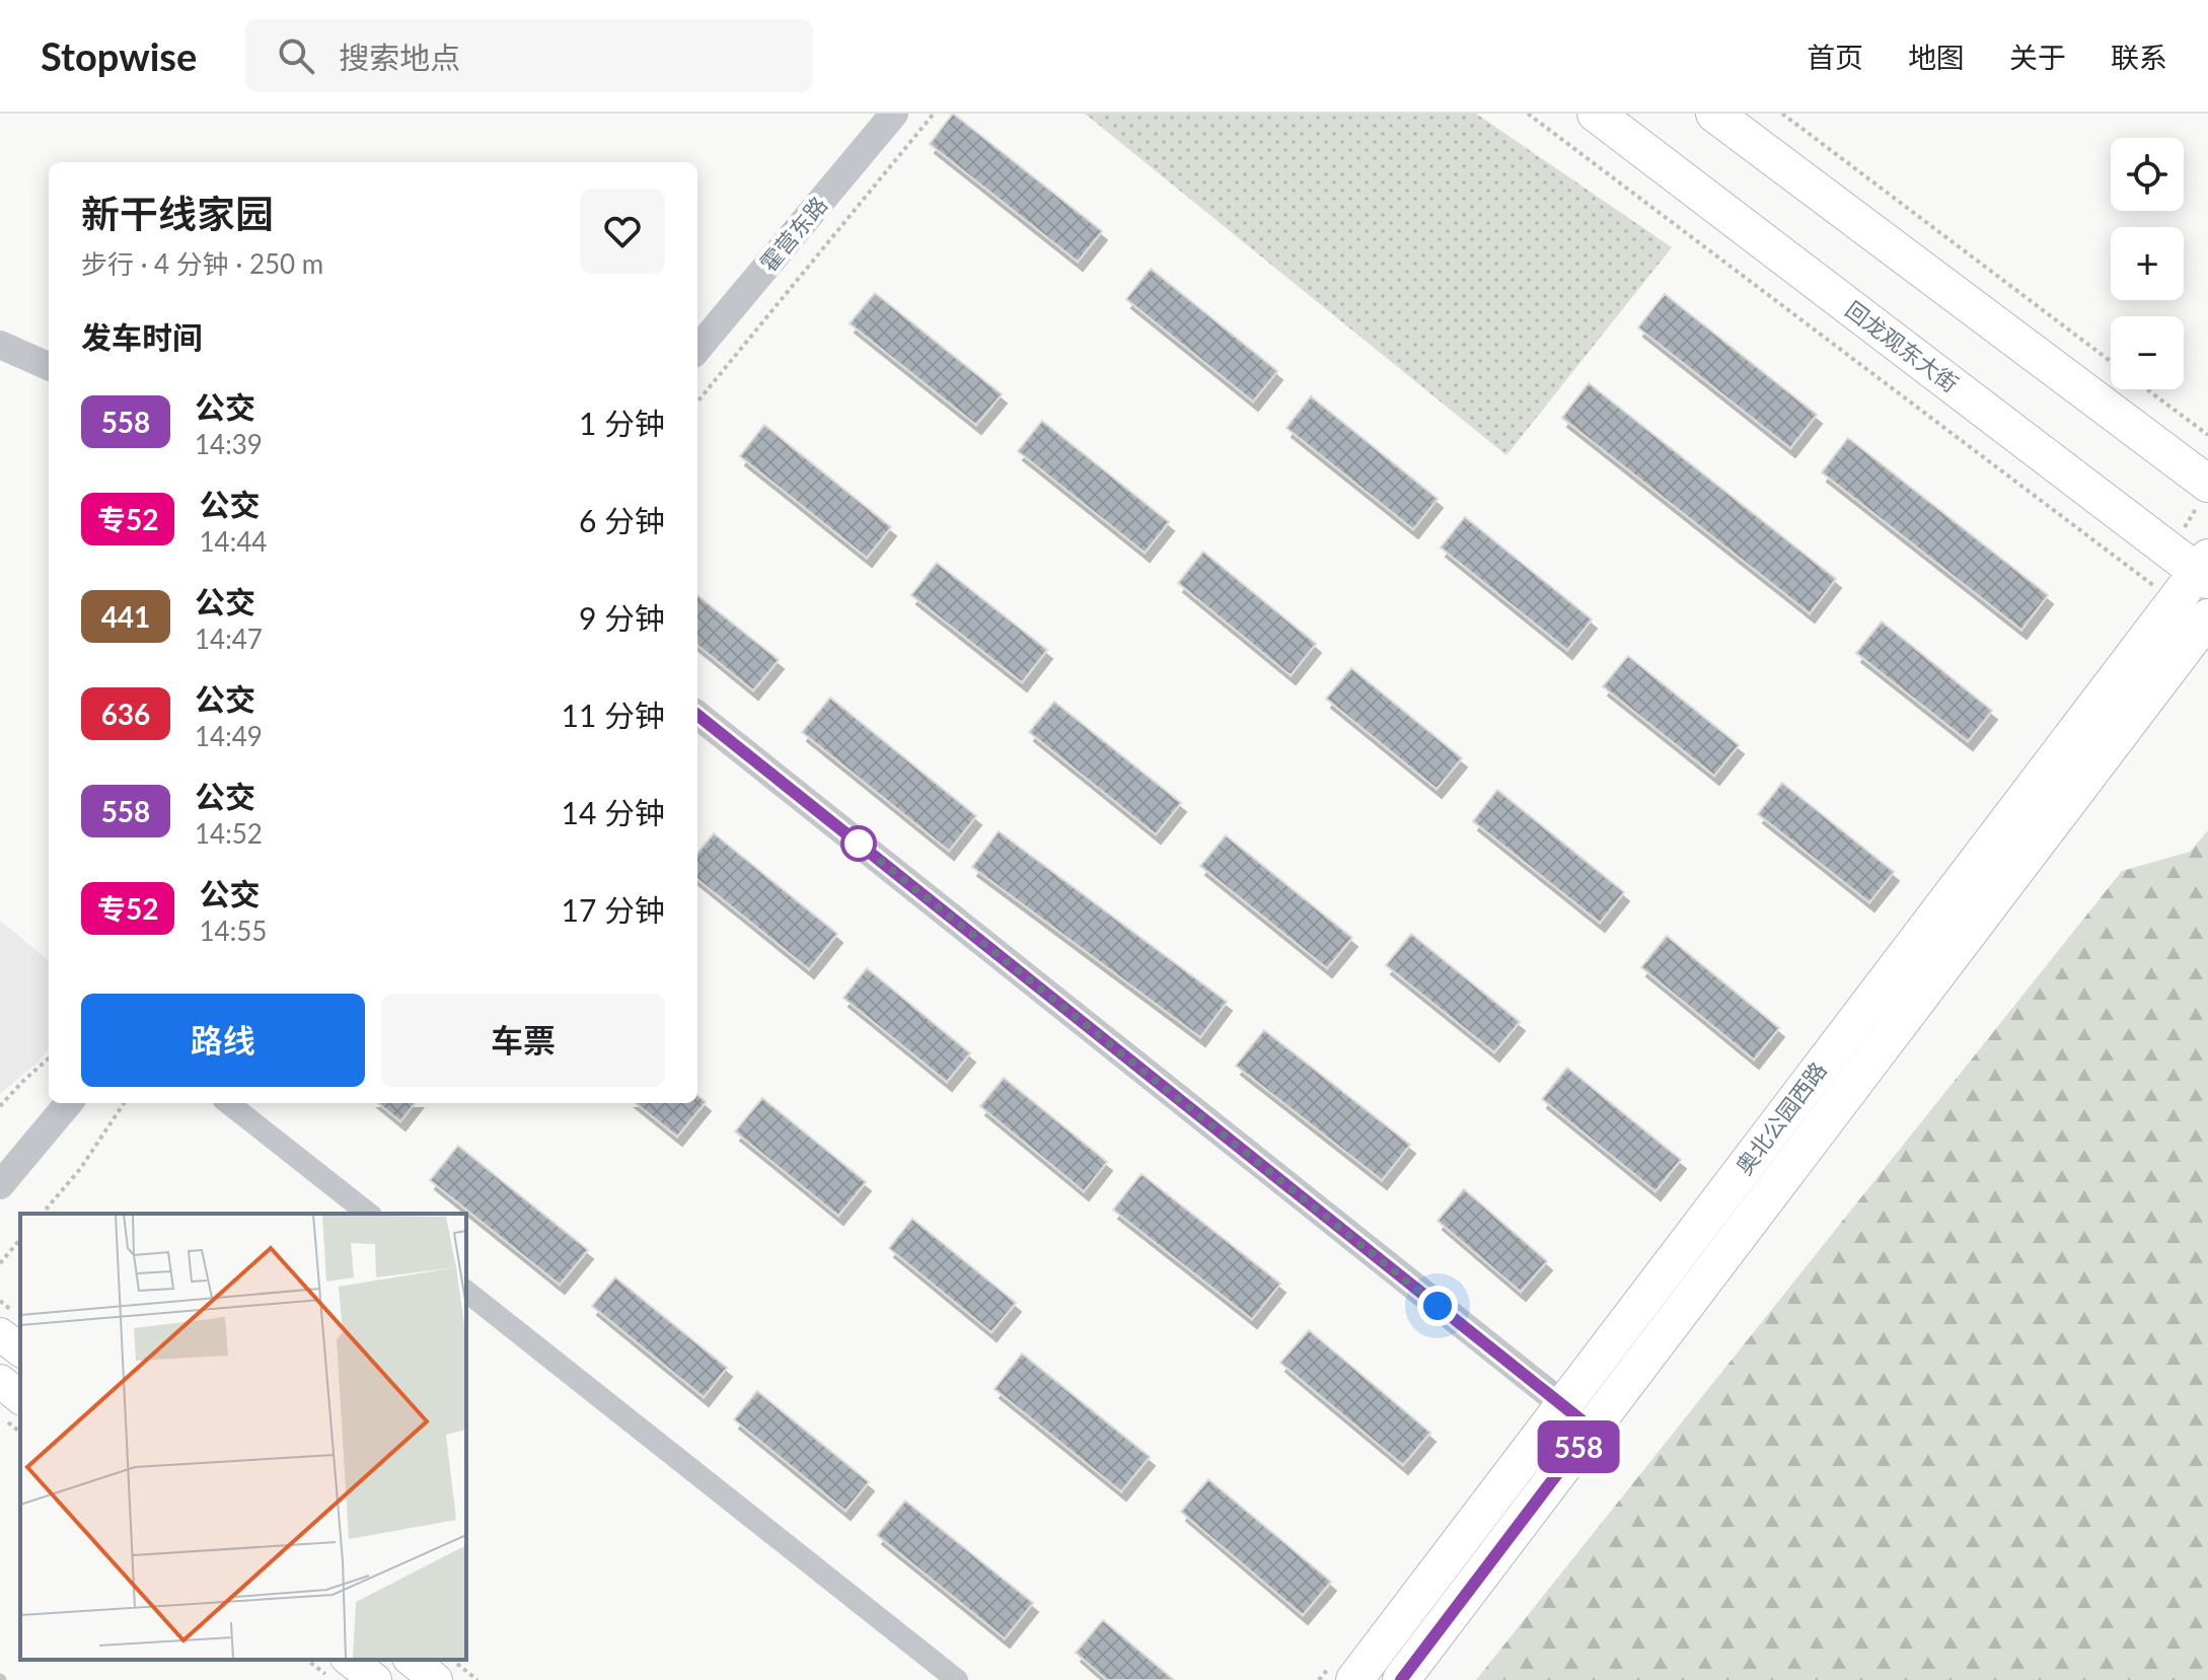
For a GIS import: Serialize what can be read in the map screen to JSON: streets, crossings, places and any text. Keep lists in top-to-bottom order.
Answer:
{
  "streets": {
    "main road": ["回龙观东大街", "奥北公园西路"],
    "street": ["霍营东路"]
  },
  "crossings": [
    ["回龙观东大街", "奥北公园西路"]
  ],
  "lines": ["bus line 558"],
  "page": {
    "header": "Stopwise",
    "search": "搜索地点",
    "nav": [
      "首页",
      "地图",
      "关于",
      "联系"
    ],
    "on_map": "558",
    "map_buttons": ["+", "−"],
    "heading": [
      ["新干线家园", "步行 · 4 分钟 · 250 m"],
      "发车时间"
    ],
    "list": [
      {
        "mark": "558",
        "name": "公交",
        "note": "14:39",
        "value": "1 分钟"
      },
      {
        "mark": "专52",
        "name": "公交",
        "note": "14:44",
        "value": "6 分钟"
      },
      {
        "mark": "441",
        "name": "公交",
        "note": "14:47",
        "value": "9 分钟"
      },
      {
        "mark": "636",
        "name": "公交",
        "note": "14:49",
        "value": "11 分钟"
      },
      {
        "mark": "558",
        "name": "公交",
        "note": "14:52",
        "value": "14 分钟"
      },
      {
        "mark": "专52",
        "name": "公交",
        "note": "14:55",
        "value": "17 分钟"
      }
    ],
    "buttons": ["路线", "车票"]
  }
}
